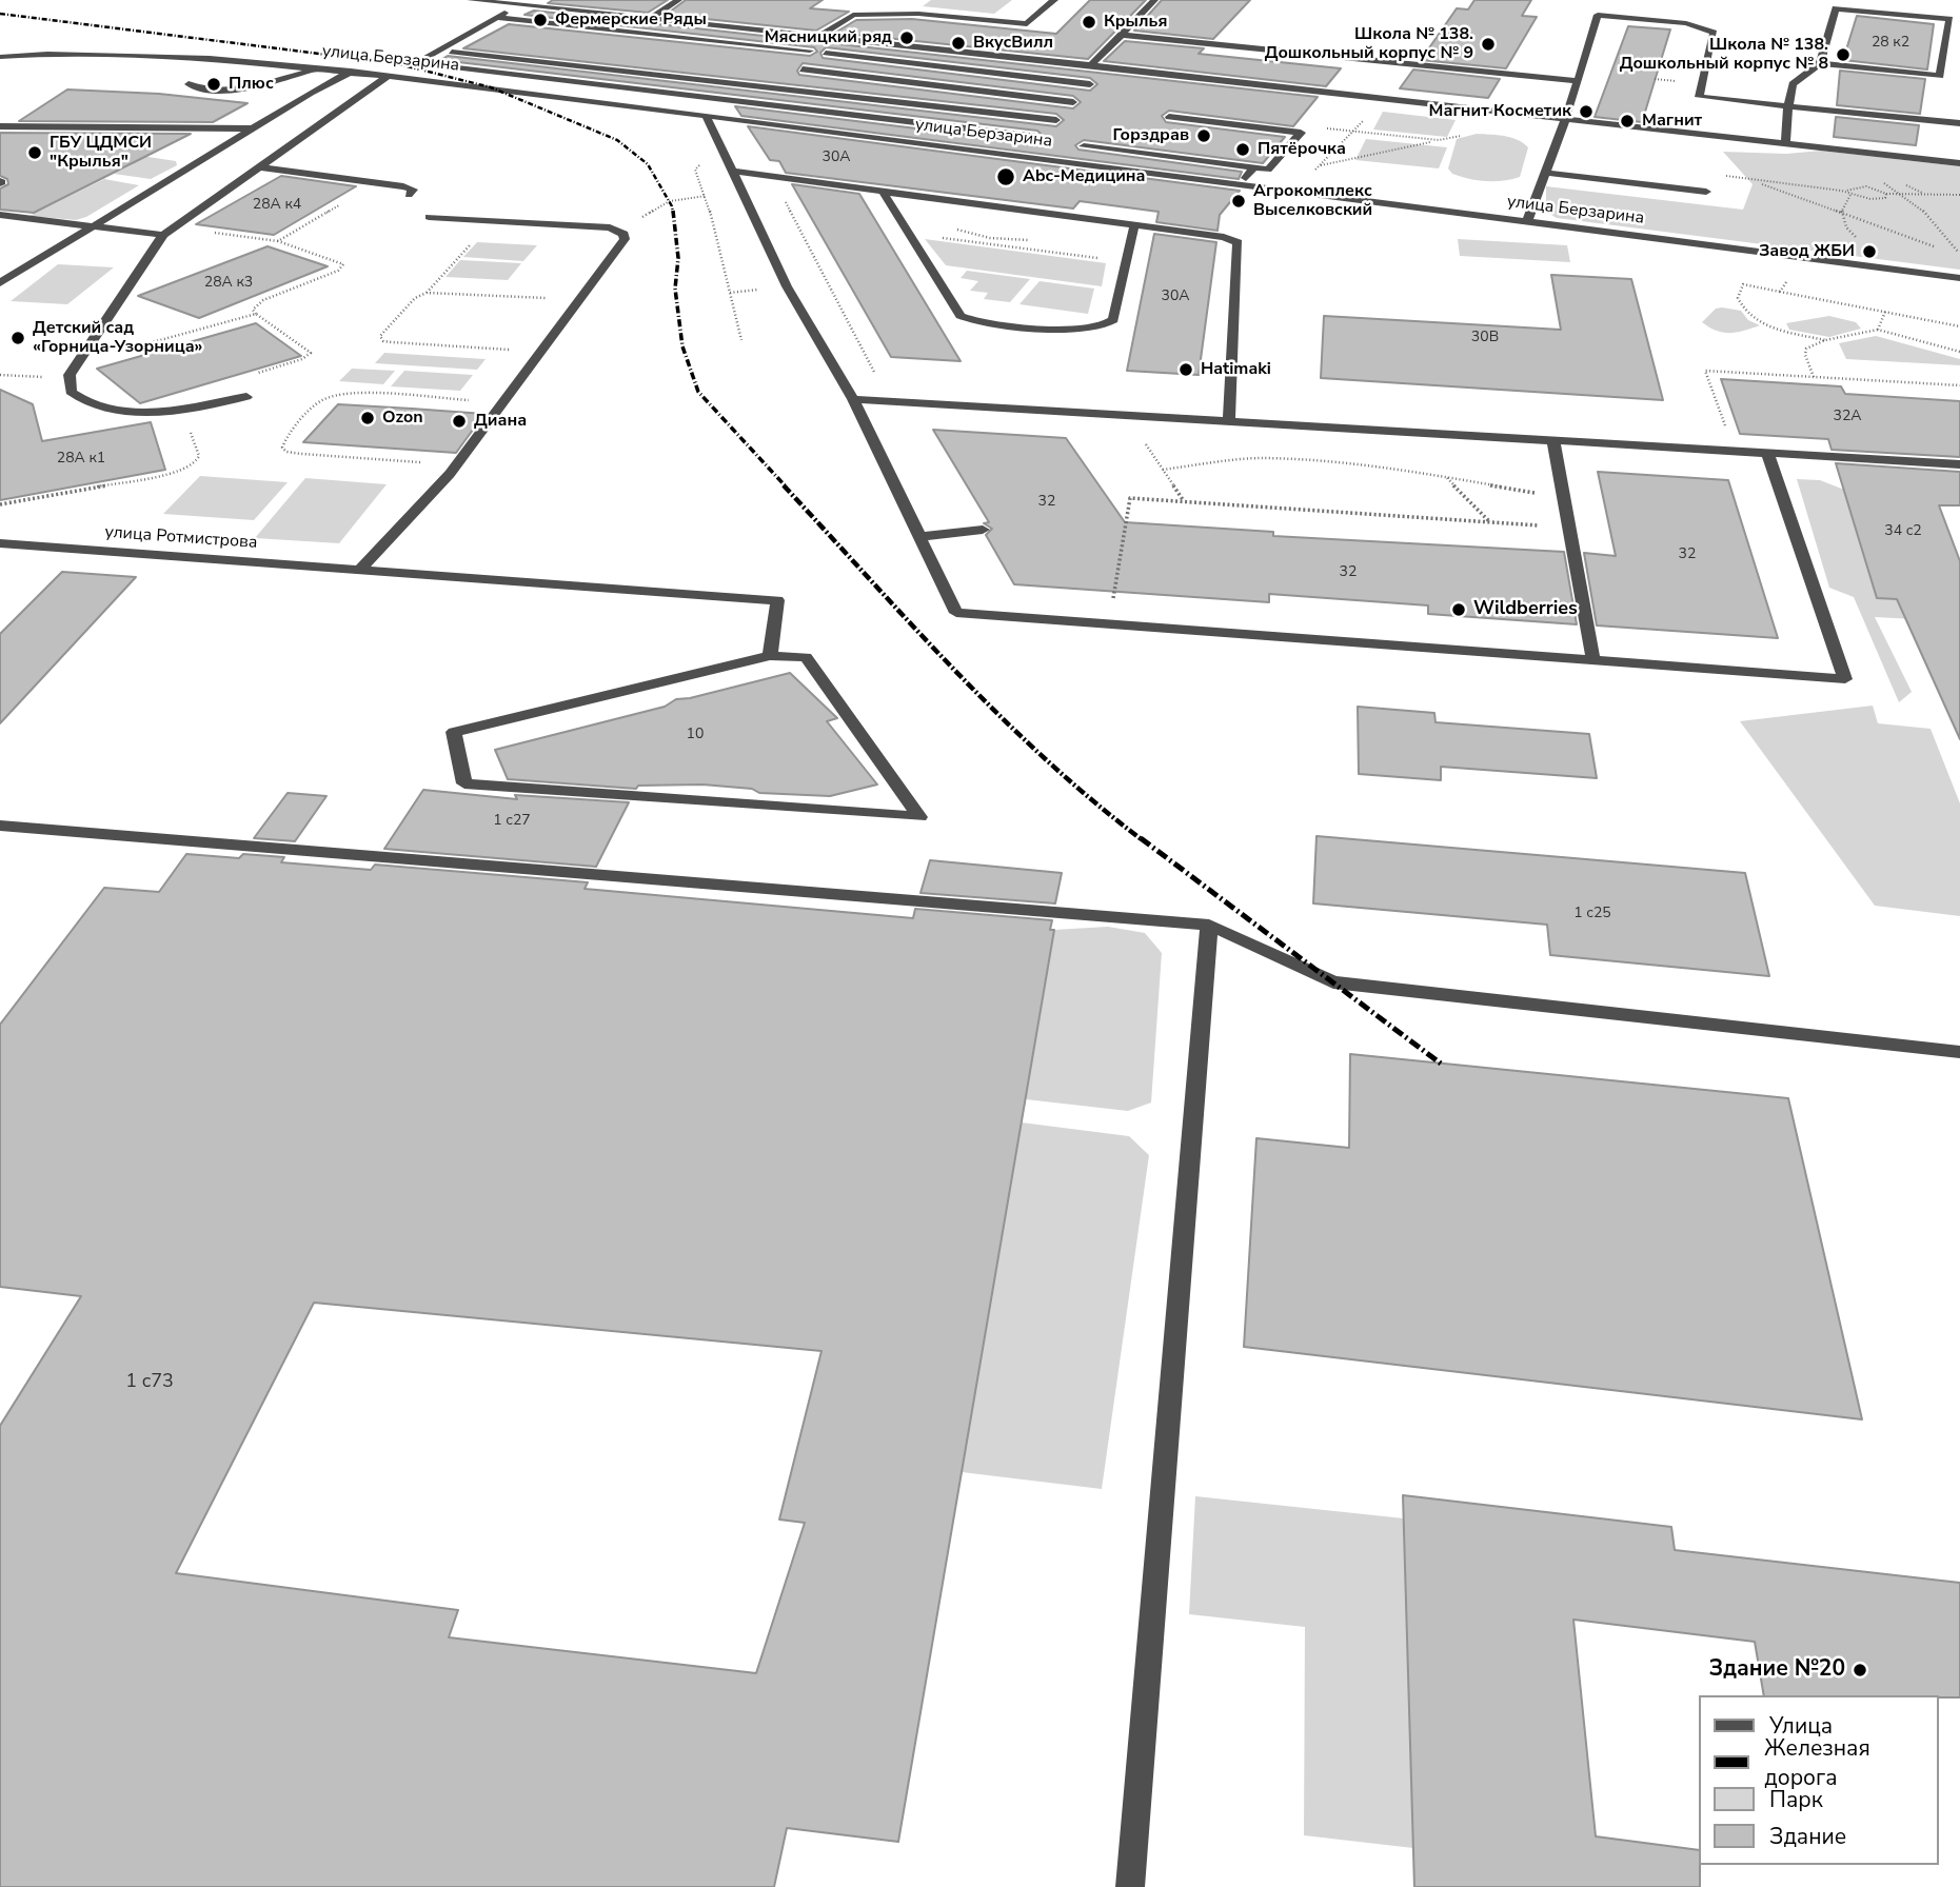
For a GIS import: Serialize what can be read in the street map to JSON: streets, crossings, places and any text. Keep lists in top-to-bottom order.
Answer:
{
  "streets": {
    "street": ["улица Берзарина", "улица Ротмистрова"]
  },
  "places": [
    "Фермерские Ряды",
    "Крылья",
    "Мясницкий ряд",
    "ВкусВилл",
    "Школа № 138. Дошкольный корпус № 9",
    "Школа № 138. Дошкольный корпус № 8",
    "Плюс",
    "Магнит Косметик",
    "Магнит",
    "Горздрав",
    "Пятёрочка",
    "ГБУ ЦДМСИ \"Крылья\"",
    "Abc-Медицина",
    "Агрокомплекс Выселковский",
    "Завод ЖБИ",
    "Детский сад «Горница-Узорница»",
    "Hatimaki",
    "Ozon",
    "Диана",
    "Wildberries",
    "Здание №20"
  ],
  "house_numbers": [
    "28 к2",
    "30А",
    "28А к4",
    "28А к3",
    "30А",
    "30В",
    "32А",
    "28А к1",
    "32",
    "34 с2",
    "32",
    "32",
    "10",
    "1 с27",
    "1 с25",
    "1 с73"
  ],
  "legend": [
    "Улица",
    "Железная дорога",
    "Парк",
    "Здание"
  ]
}
